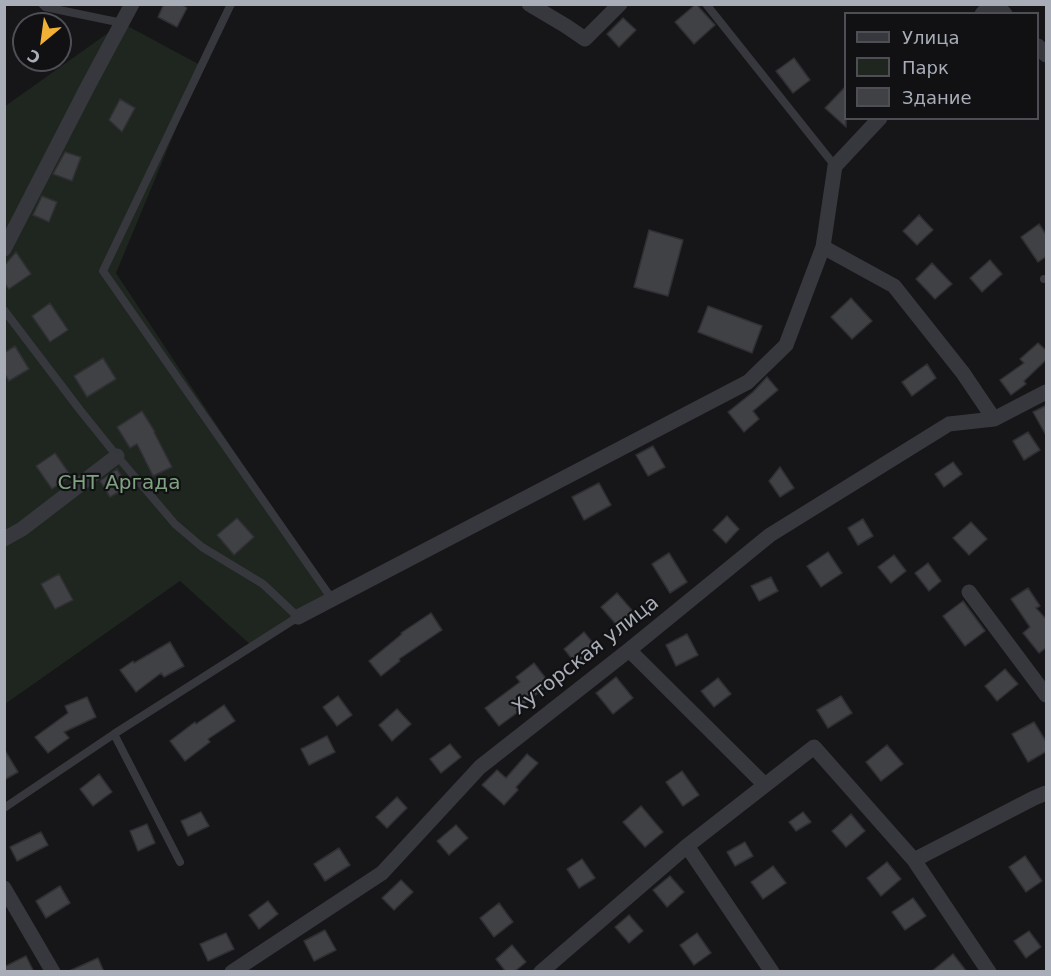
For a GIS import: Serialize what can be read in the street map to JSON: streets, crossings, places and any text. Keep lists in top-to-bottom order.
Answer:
{
  "streets": {
    "street": ["Хуторская улица"]
  },
  "parks": ["СНТ Аргада"],
  "legend": ["Улица", "Парк", "Здание"],
  "north": "bottom left"
}
